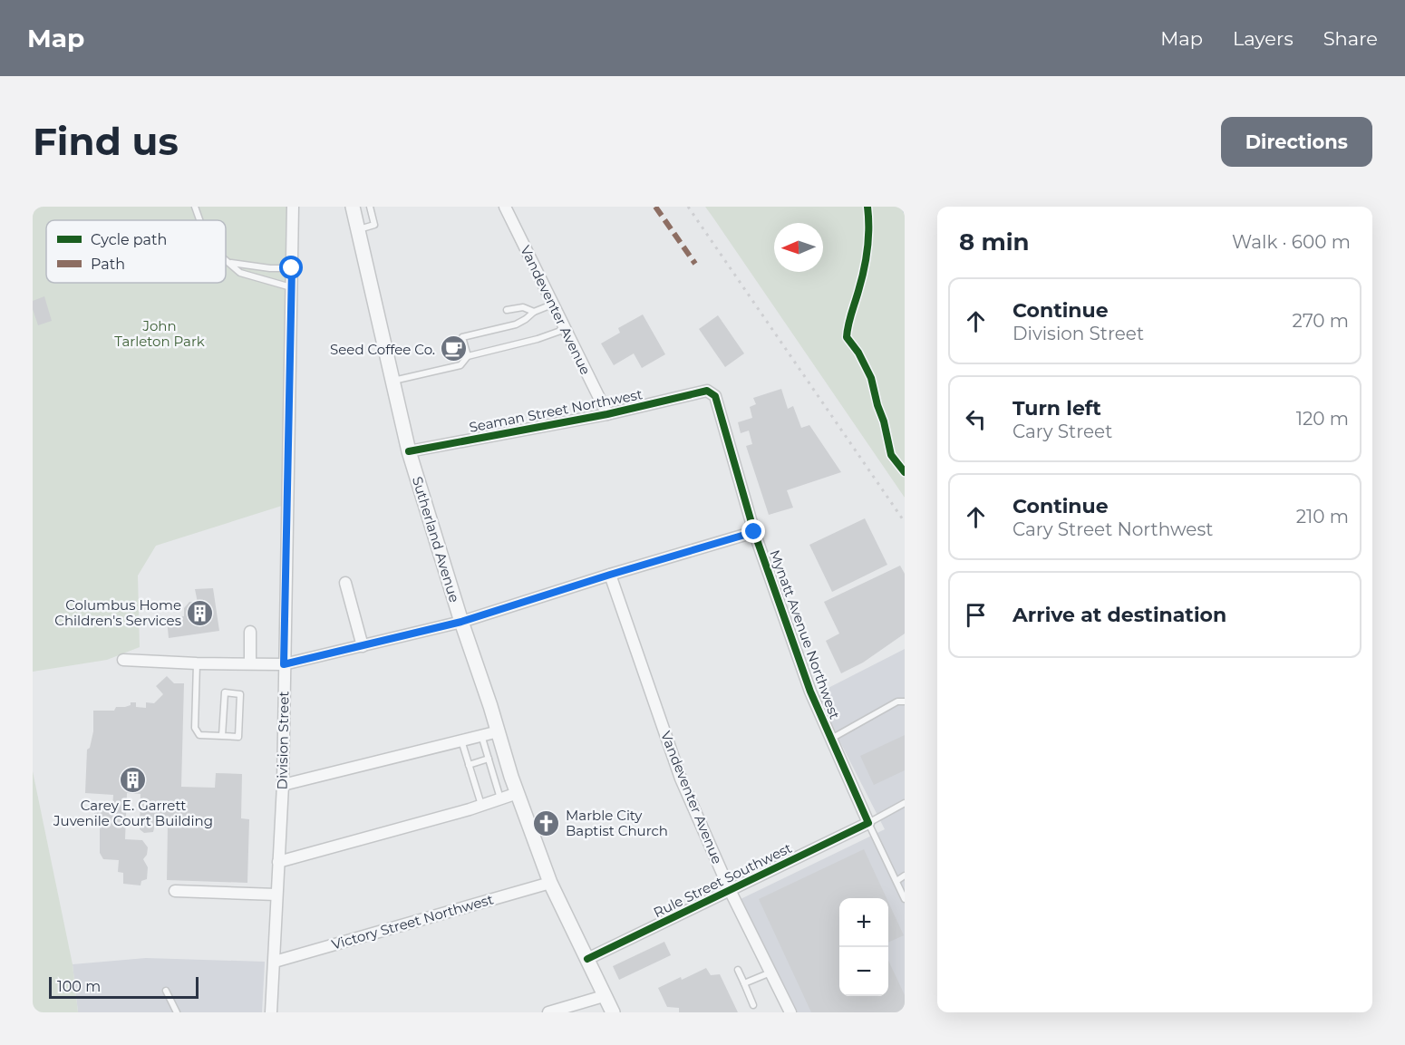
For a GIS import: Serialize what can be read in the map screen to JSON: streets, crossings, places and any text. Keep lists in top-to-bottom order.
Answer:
{
  "streets": {
    "street": [
      "Vandeventer Avenue",
      "Seaman Street Northwest",
      "Sutherland Avenue",
      "Mynatt Avenue Northwest",
      "Division Street",
      "Rule Street Southwest",
      "Victory Street Northwest"
    ]
  },
  "crossings": [
    ["Vandeventer Avenue", "Seaman Street Northwest"],
    ["Vandeventer Avenue", "Rule Street Southwest"],
    ["Seaman Street Northwest", "Sutherland Avenue"],
    ["Seaman Street Northwest", "Mynatt Avenue Northwest"],
    ["Sutherland Avenue", "Rule Street Southwest"],
    ["Sutherland Avenue", "Victory Street Northwest"],
    ["Mynatt Avenue Northwest", "Rule Street Southwest"],
    ["Division Street", "Victory Street Northwest"]
  ],
  "parks": ["John Tarleton Park"],
  "places": {
    "cafe": ["Seed Coffee Co."],
    "building": ["Columbus Home Children's Services", "Carey E. Garrett Juvenile Court Building"],
    "church": ["Marble City Baptist Church"]
  },
  "legend": ["Cycle path", "Path"],
  "scale_bar": "100 m",
  "north": "left",
  "page": {
    "header": "Map",
    "nav": ["Map", "Layers", "Share"],
    "buttons": "Directions",
    "title": "Find us",
    "heading": ["8 min", "Walk · 600 m"],
    "list": [
      ["Continue", "Division Street", "270 m"],
      ["Turn left", "Cary Street", "120 m"],
      ["Continue", "Cary Street Northwest", "210 m"],
      "Arrive at destination"
    ],
    "map_buttons": ["+", "−"],
    "scale": "100 m"
  }
}
